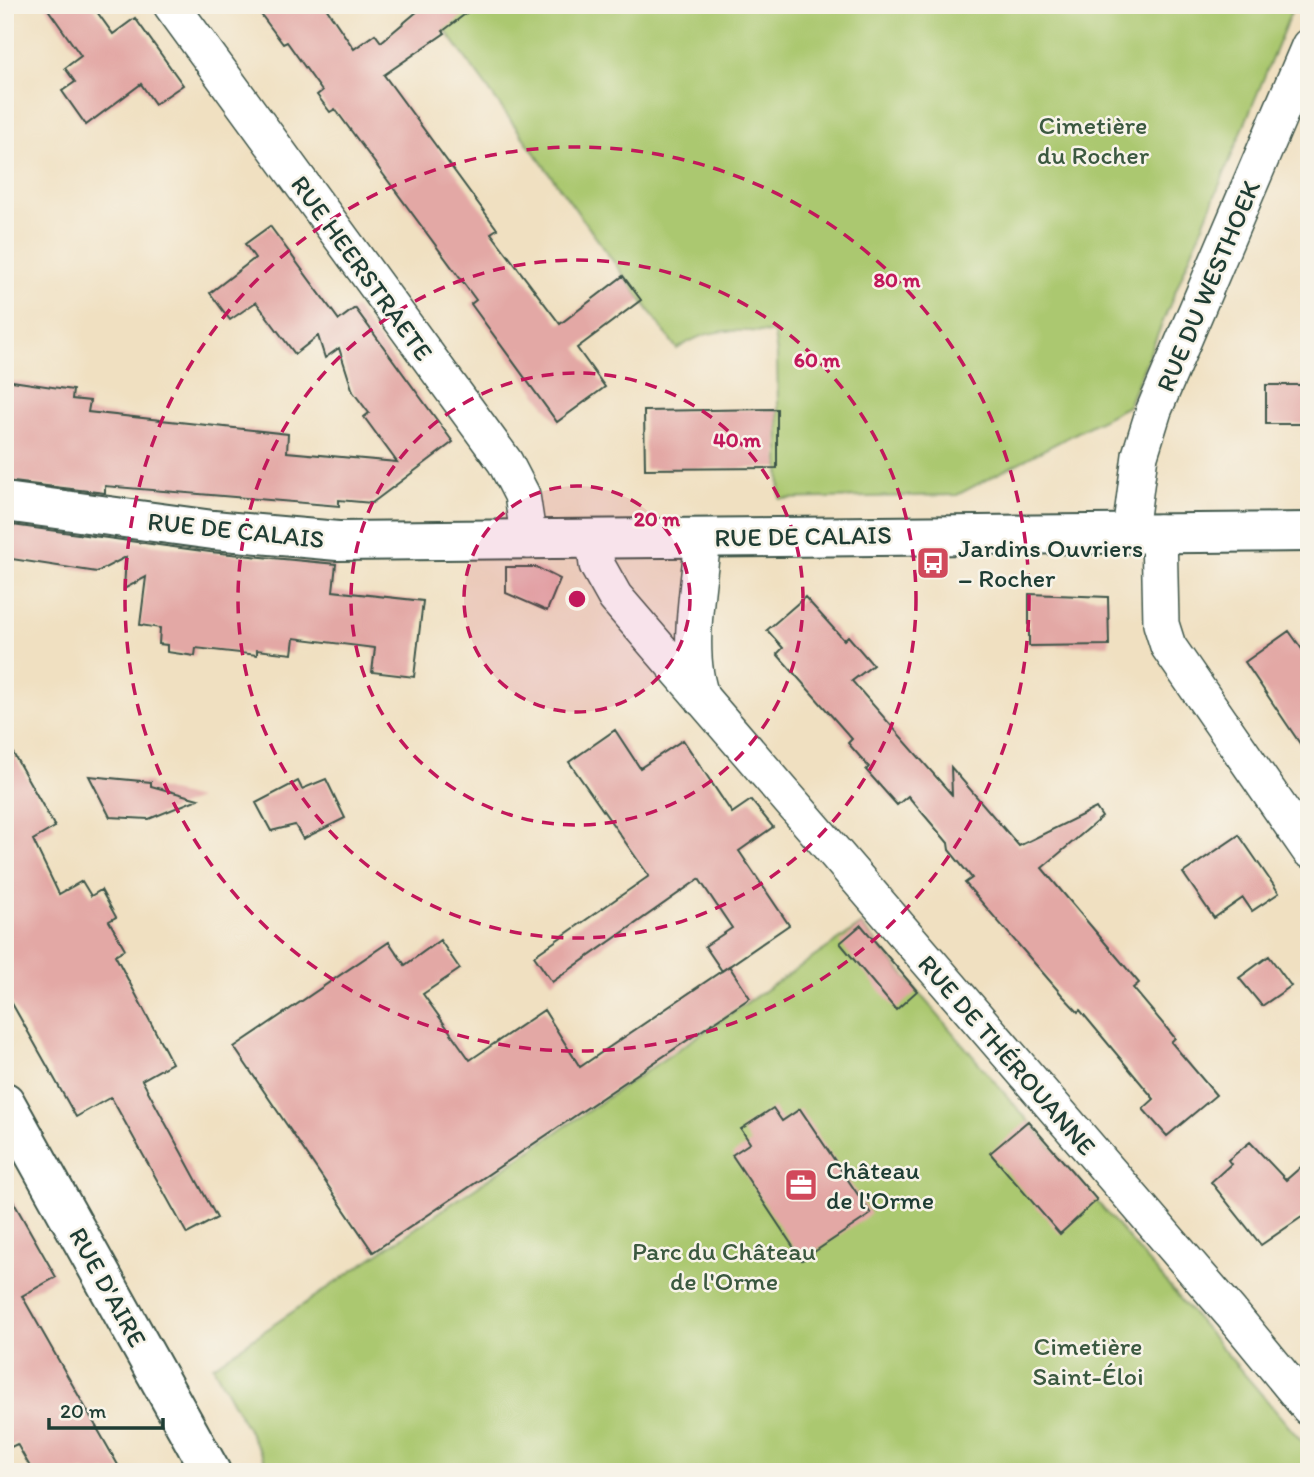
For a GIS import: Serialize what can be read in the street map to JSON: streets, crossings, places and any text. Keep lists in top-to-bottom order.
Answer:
{
  "streets": {
    "street": [
      "RUE HEERSTRAETE",
      "RUE DU WESTHOEK",
      "RUE DE CALAIS",
      "RUE DE THÉROUANNE",
      "RUE D'AIRE"
    ]
  },
  "crossings": [
    ["RUE HEERSTRAETE", "RUE DE CALAIS"],
    ["RUE DU WESTHOEK", "RUE DE CALAIS"],
    ["RUE DE CALAIS", "RUE DE THÉROUANNE"]
  ],
  "parks": ["Cimetière du Rocher", "Parc du Château de l'Orme", "Cimetière Saint-Éloi"],
  "places": {
    "bus stop": ["Jardins Ouvriers – Rocher"],
    "office": ["Château de l'Orme"]
  },
  "scale_bar": "20 m",
  "rings": [
    "80 m",
    "60 m",
    "40 m",
    "20 m"
  ]
}
